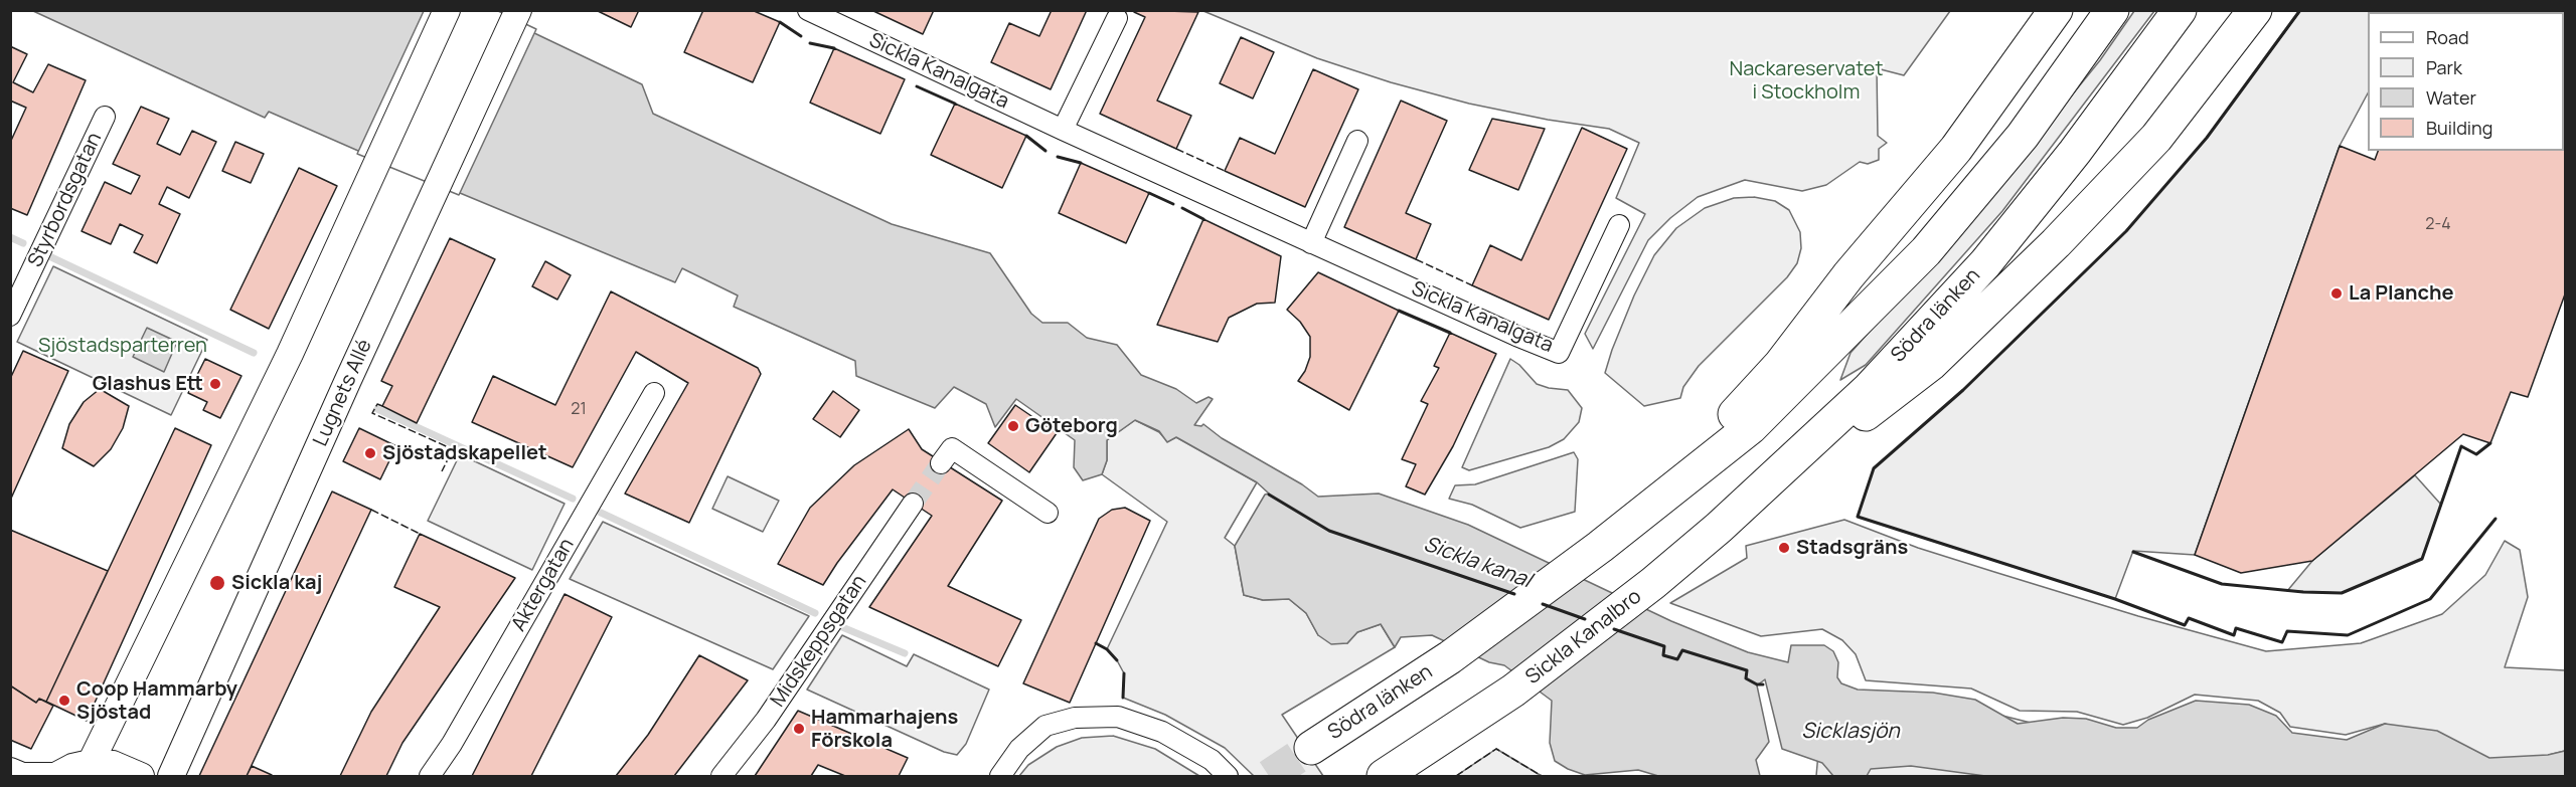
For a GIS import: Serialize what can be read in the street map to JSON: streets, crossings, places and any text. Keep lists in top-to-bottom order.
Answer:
{
  "streets": {
    "highway": ["Södra länken", "Sickla Kanalbro"],
    "street": [
      "Sickla Kanalgata",
      "Styrbordsgatan",
      "Lugnets Allé",
      "Aktergatan",
      "Midskeppsgatan"
    ]
  },
  "crossings": [
    ["Södra länken", "Sickla Kanalbro"]
  ],
  "water": ["Sickla kanal", "Sicklasjön"],
  "parks": ["Nackareservatet i Stockholm", "Sjöstadsparterren"],
  "places": [
    "La Planche",
    "Glashus Ett",
    "Göteborg",
    "Sjöstadskapellet",
    "Stadsgräns",
    "Sickla kaj",
    "Coop Hammarby Sjöstad",
    "Hammarhajens Förskola"
  ],
  "house_numbers": ["2-4", "21"],
  "legend": [
    "Road",
    "Park",
    "Water",
    "Building"
  ]
}
